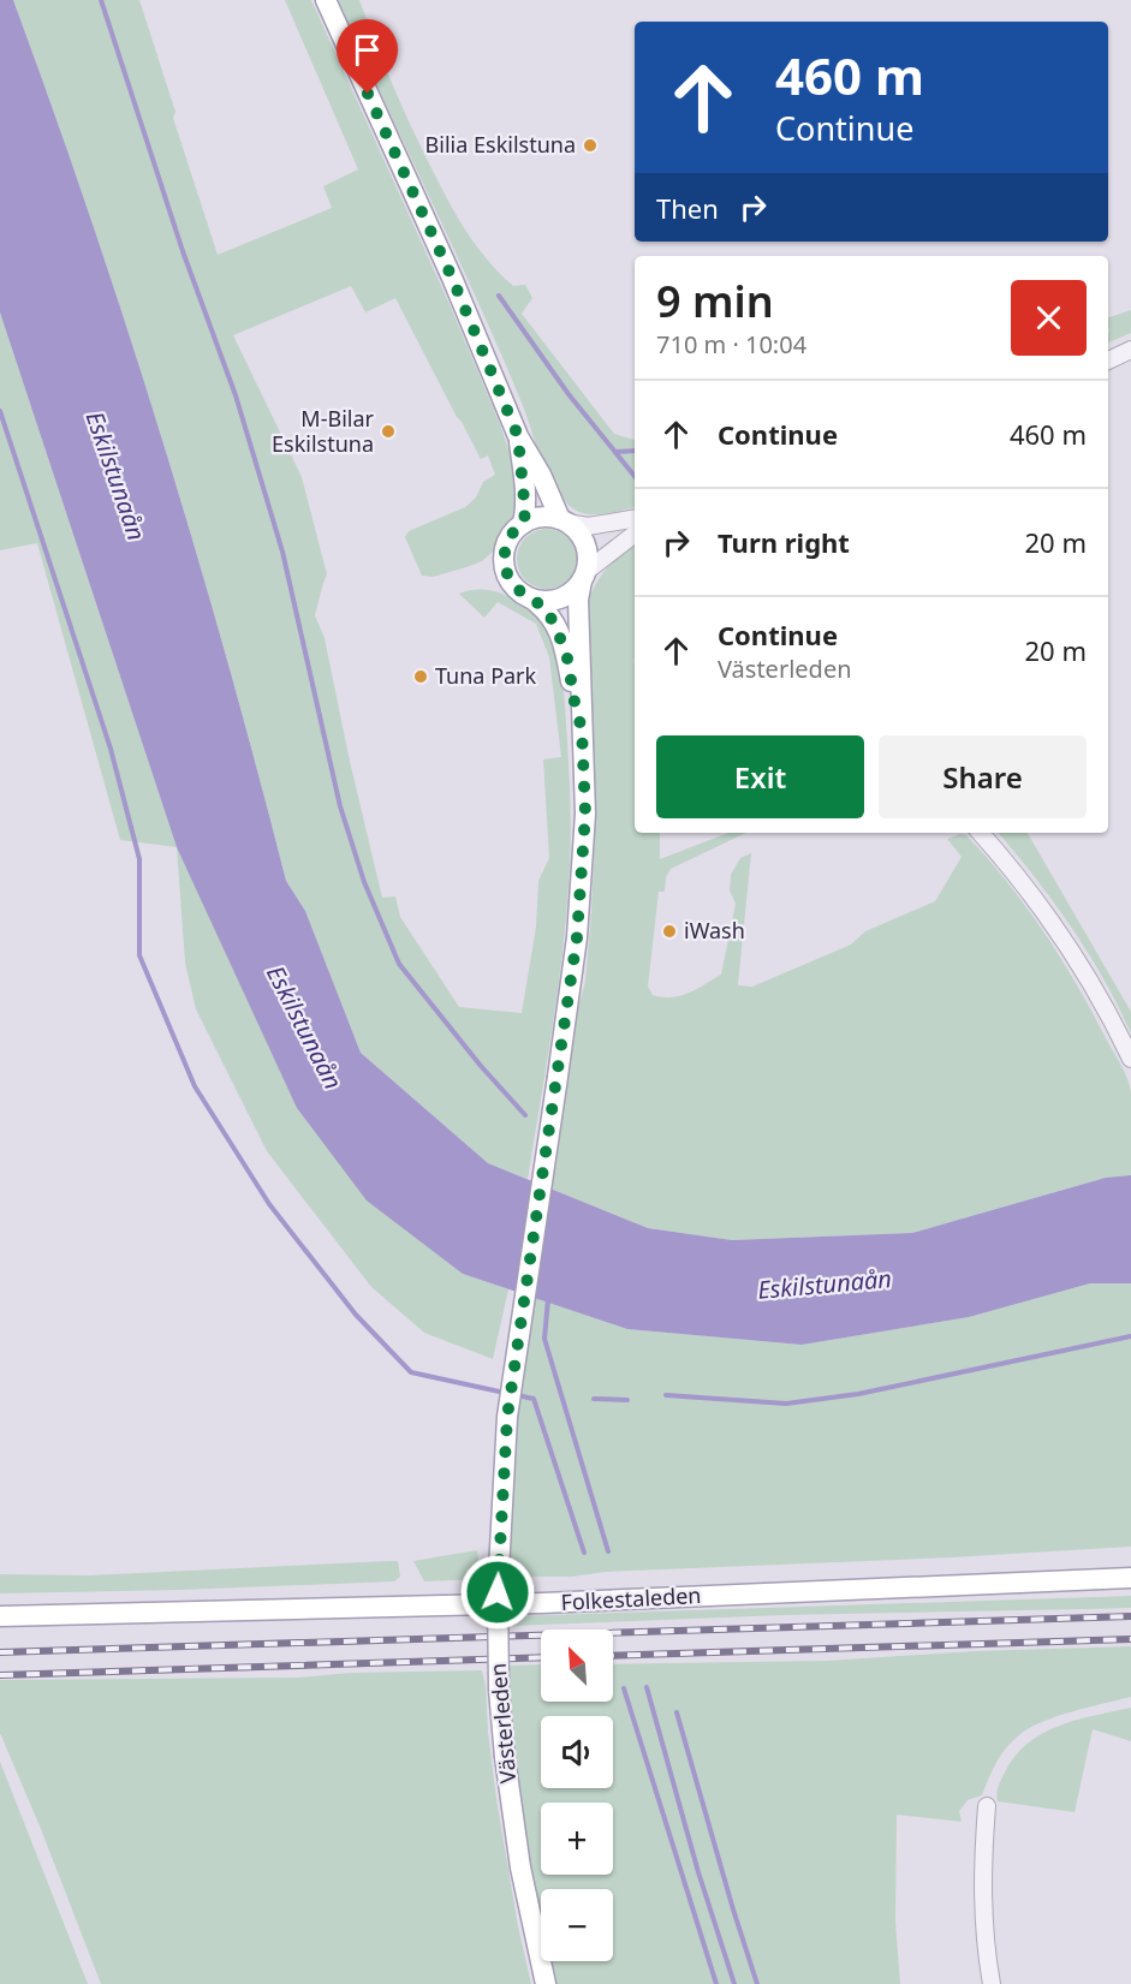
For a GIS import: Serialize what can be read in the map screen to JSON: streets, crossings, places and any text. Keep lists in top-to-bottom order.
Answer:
{
  "streets": {
    "main road": ["Folkestaleden", "Västerleden"]
  },
  "water": ["Eskilstunaån"],
  "places": [
    "Bilia Eskilstuna",
    "M-Bilar Eskilstuna",
    "Tuna Park",
    "iWash"
  ],
  "north": "top left",
  "page": {
    "turn": ["460 m", "Continue"],
    "then": "Then",
    "heading": ["9 min", "710 m · 10:04"],
    "list": [
      {
        "name": "Continue",
        "value": "460 m"
      },
      {
        "name": "Turn right",
        "value": "20 m"
      },
      {
        "name": "Continue",
        "note": "Västerleden",
        "value": "20 m"
      }
    ],
    "buttons": ["Exit", "Share"],
    "map_buttons": ["+", "−"]
  }
}
